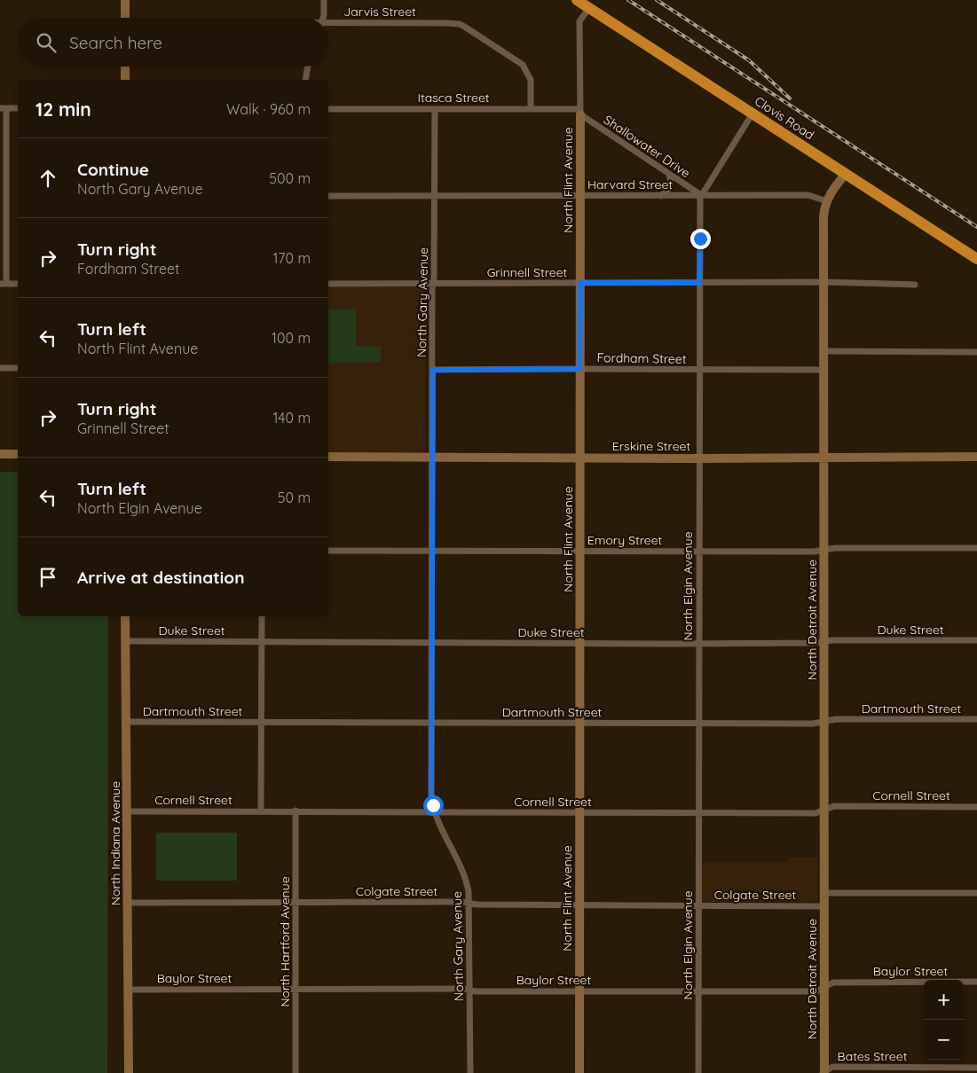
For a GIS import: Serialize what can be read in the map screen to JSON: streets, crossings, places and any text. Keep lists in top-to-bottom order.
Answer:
{
  "streets": {
    "highway": ["Clovis Road"],
    "street": [
      "Jarvis Street",
      "Itasca Street",
      "Shallowater Drive",
      "North Flint Avenue",
      "Harvard Street",
      "Grinnell Street",
      "North Gary Avenue",
      "Fordham Street",
      "Erskine Street",
      "Emory Street",
      "North Elgin Avenue",
      "North Detroit Avenue",
      "Duke Street",
      "Dartmouth Street",
      "Cornell Street",
      "North Indiana Avenue",
      "Colgate Street",
      "North Hartford Avenue",
      "Baylor Street",
      "Bates Street"
    ]
  },
  "crossings": [
    ["Jarvis Street", "Itasca Street"],
    ["Itasca Street", "Shallowater Drive"],
    ["Itasca Street", "North Flint Avenue"],
    ["Itasca Street", "North Gary Avenue"],
    ["Clovis Road", "North Flint Avenue"],
    ["Clovis Road", "North Detroit Avenue"],
    ["Shallowater Drive", "North Flint Avenue"],
    ["Shallowater Drive", "Harvard Street"],
    ["Shallowater Drive", "North Elgin Avenue"],
    ["North Flint Avenue", "Harvard Street"],
    ["North Flint Avenue", "Grinnell Street"],
    ["North Flint Avenue", "Fordham Street"],
    ["North Flint Avenue", "Erskine Street"],
    ["North Flint Avenue", "Emory Street"],
    ["North Flint Avenue", "Duke Street"],
    ["North Flint Avenue", "Dartmouth Street"],
    ["North Flint Avenue", "Cornell Street"],
    ["North Flint Avenue", "Colgate Street"],
    ["North Flint Avenue", "Baylor Street"],
    ["Harvard Street", "North Gary Avenue"],
    ["Harvard Street", "North Elgin Avenue"],
    ["Harvard Street", "North Detroit Avenue"],
    ["Grinnell Street", "North Gary Avenue"],
    ["Grinnell Street", "North Elgin Avenue"],
    ["Grinnell Street", "North Detroit Avenue"],
    ["North Gary Avenue", "Fordham Street"],
    ["North Gary Avenue", "Erskine Street"],
    ["North Gary Avenue", "Emory Street"],
    ["North Gary Avenue", "Duke Street"],
    ["North Gary Avenue", "Dartmouth Street"],
    ["North Gary Avenue", "Cornell Street"],
    ["North Gary Avenue", "Colgate Street"],
    ["North Gary Avenue", "Baylor Street"],
    ["Fordham Street", "North Elgin Avenue"],
    ["Fordham Street", "North Detroit Avenue"],
    ["Erskine Street", "North Elgin Avenue"],
    ["Erskine Street", "North Detroit Avenue"],
    ["Emory Street", "North Elgin Avenue"],
    ["Emory Street", "North Detroit Avenue"],
    ["North Elgin Avenue", "Duke Street"],
    ["North Elgin Avenue", "Dartmouth Street"],
    ["North Elgin Avenue", "Cornell Street"],
    ["North Elgin Avenue", "Colgate Street"],
    ["North Elgin Avenue", "Baylor Street"],
    ["North Detroit Avenue", "Duke Street"],
    ["North Detroit Avenue", "Dartmouth Street"],
    ["North Detroit Avenue", "Cornell Street"],
    ["North Detroit Avenue", "Colgate Street"],
    ["North Detroit Avenue", "Baylor Street"],
    ["North Detroit Avenue", "Bates Street"],
    ["Duke Street", "North Indiana Avenue"],
    ["Dartmouth Street", "North Indiana Avenue"],
    ["Cornell Street", "North Indiana Avenue"],
    ["Cornell Street", "North Hartford Avenue"],
    ["North Indiana Avenue", "Colgate Street"],
    ["North Indiana Avenue", "Baylor Street"],
    ["Colgate Street", "North Hartford Avenue"],
    ["North Hartford Avenue", "Baylor Street"]
  ],
  "page": {
    "search": "Search here",
    "heading": ["12 min", "Walk · 960 m"],
    "list": [
      ["Continue", "North Gary Avenue", "500 m"],
      ["Turn right", "Fordham Street", "170 m"],
      ["Turn left", "North Flint Avenue", "100 m"],
      ["Turn right", "Grinnell Street", "140 m"],
      ["Turn left", "North Elgin Avenue", "50 m"],
      "Arrive at destination"
    ],
    "map_buttons": ["+", "−"]
  }
}
